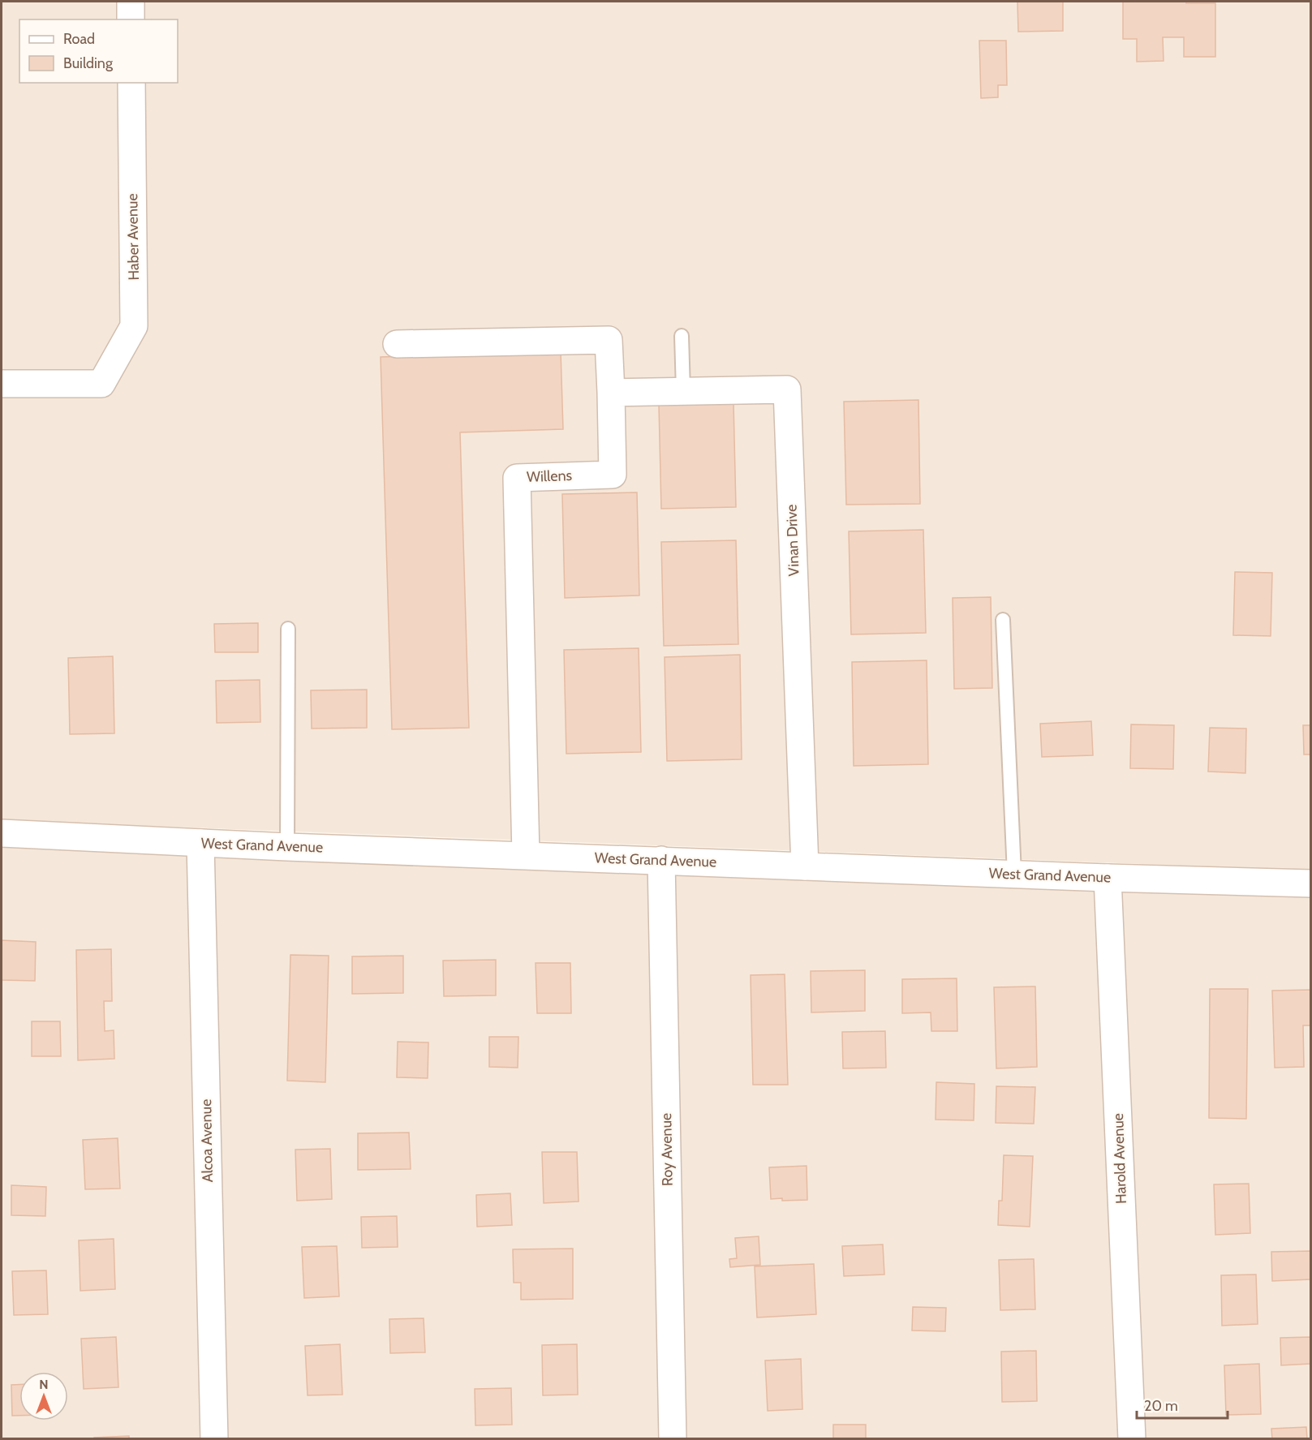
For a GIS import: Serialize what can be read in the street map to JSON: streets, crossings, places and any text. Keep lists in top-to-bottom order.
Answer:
{
  "streets": {
    "street": [
      "Haber Avenue",
      "Willens",
      "Vinan Drive",
      "West Grand Avenue",
      "Alcoa Avenue",
      "Roy Avenue",
      "Harold Avenue"
    ]
  },
  "crossings": [
    ["Willens", "Vinan Drive"],
    ["Willens", "West Grand Avenue"],
    ["Vinan Drive", "West Grand Avenue"],
    ["West Grand Avenue", "Alcoa Avenue"],
    ["West Grand Avenue", "Roy Avenue"],
    ["West Grand Avenue", "Harold Avenue"]
  ],
  "legend": ["Road", "Building"],
  "scale_bar": "20 m",
  "north": "top"
}
